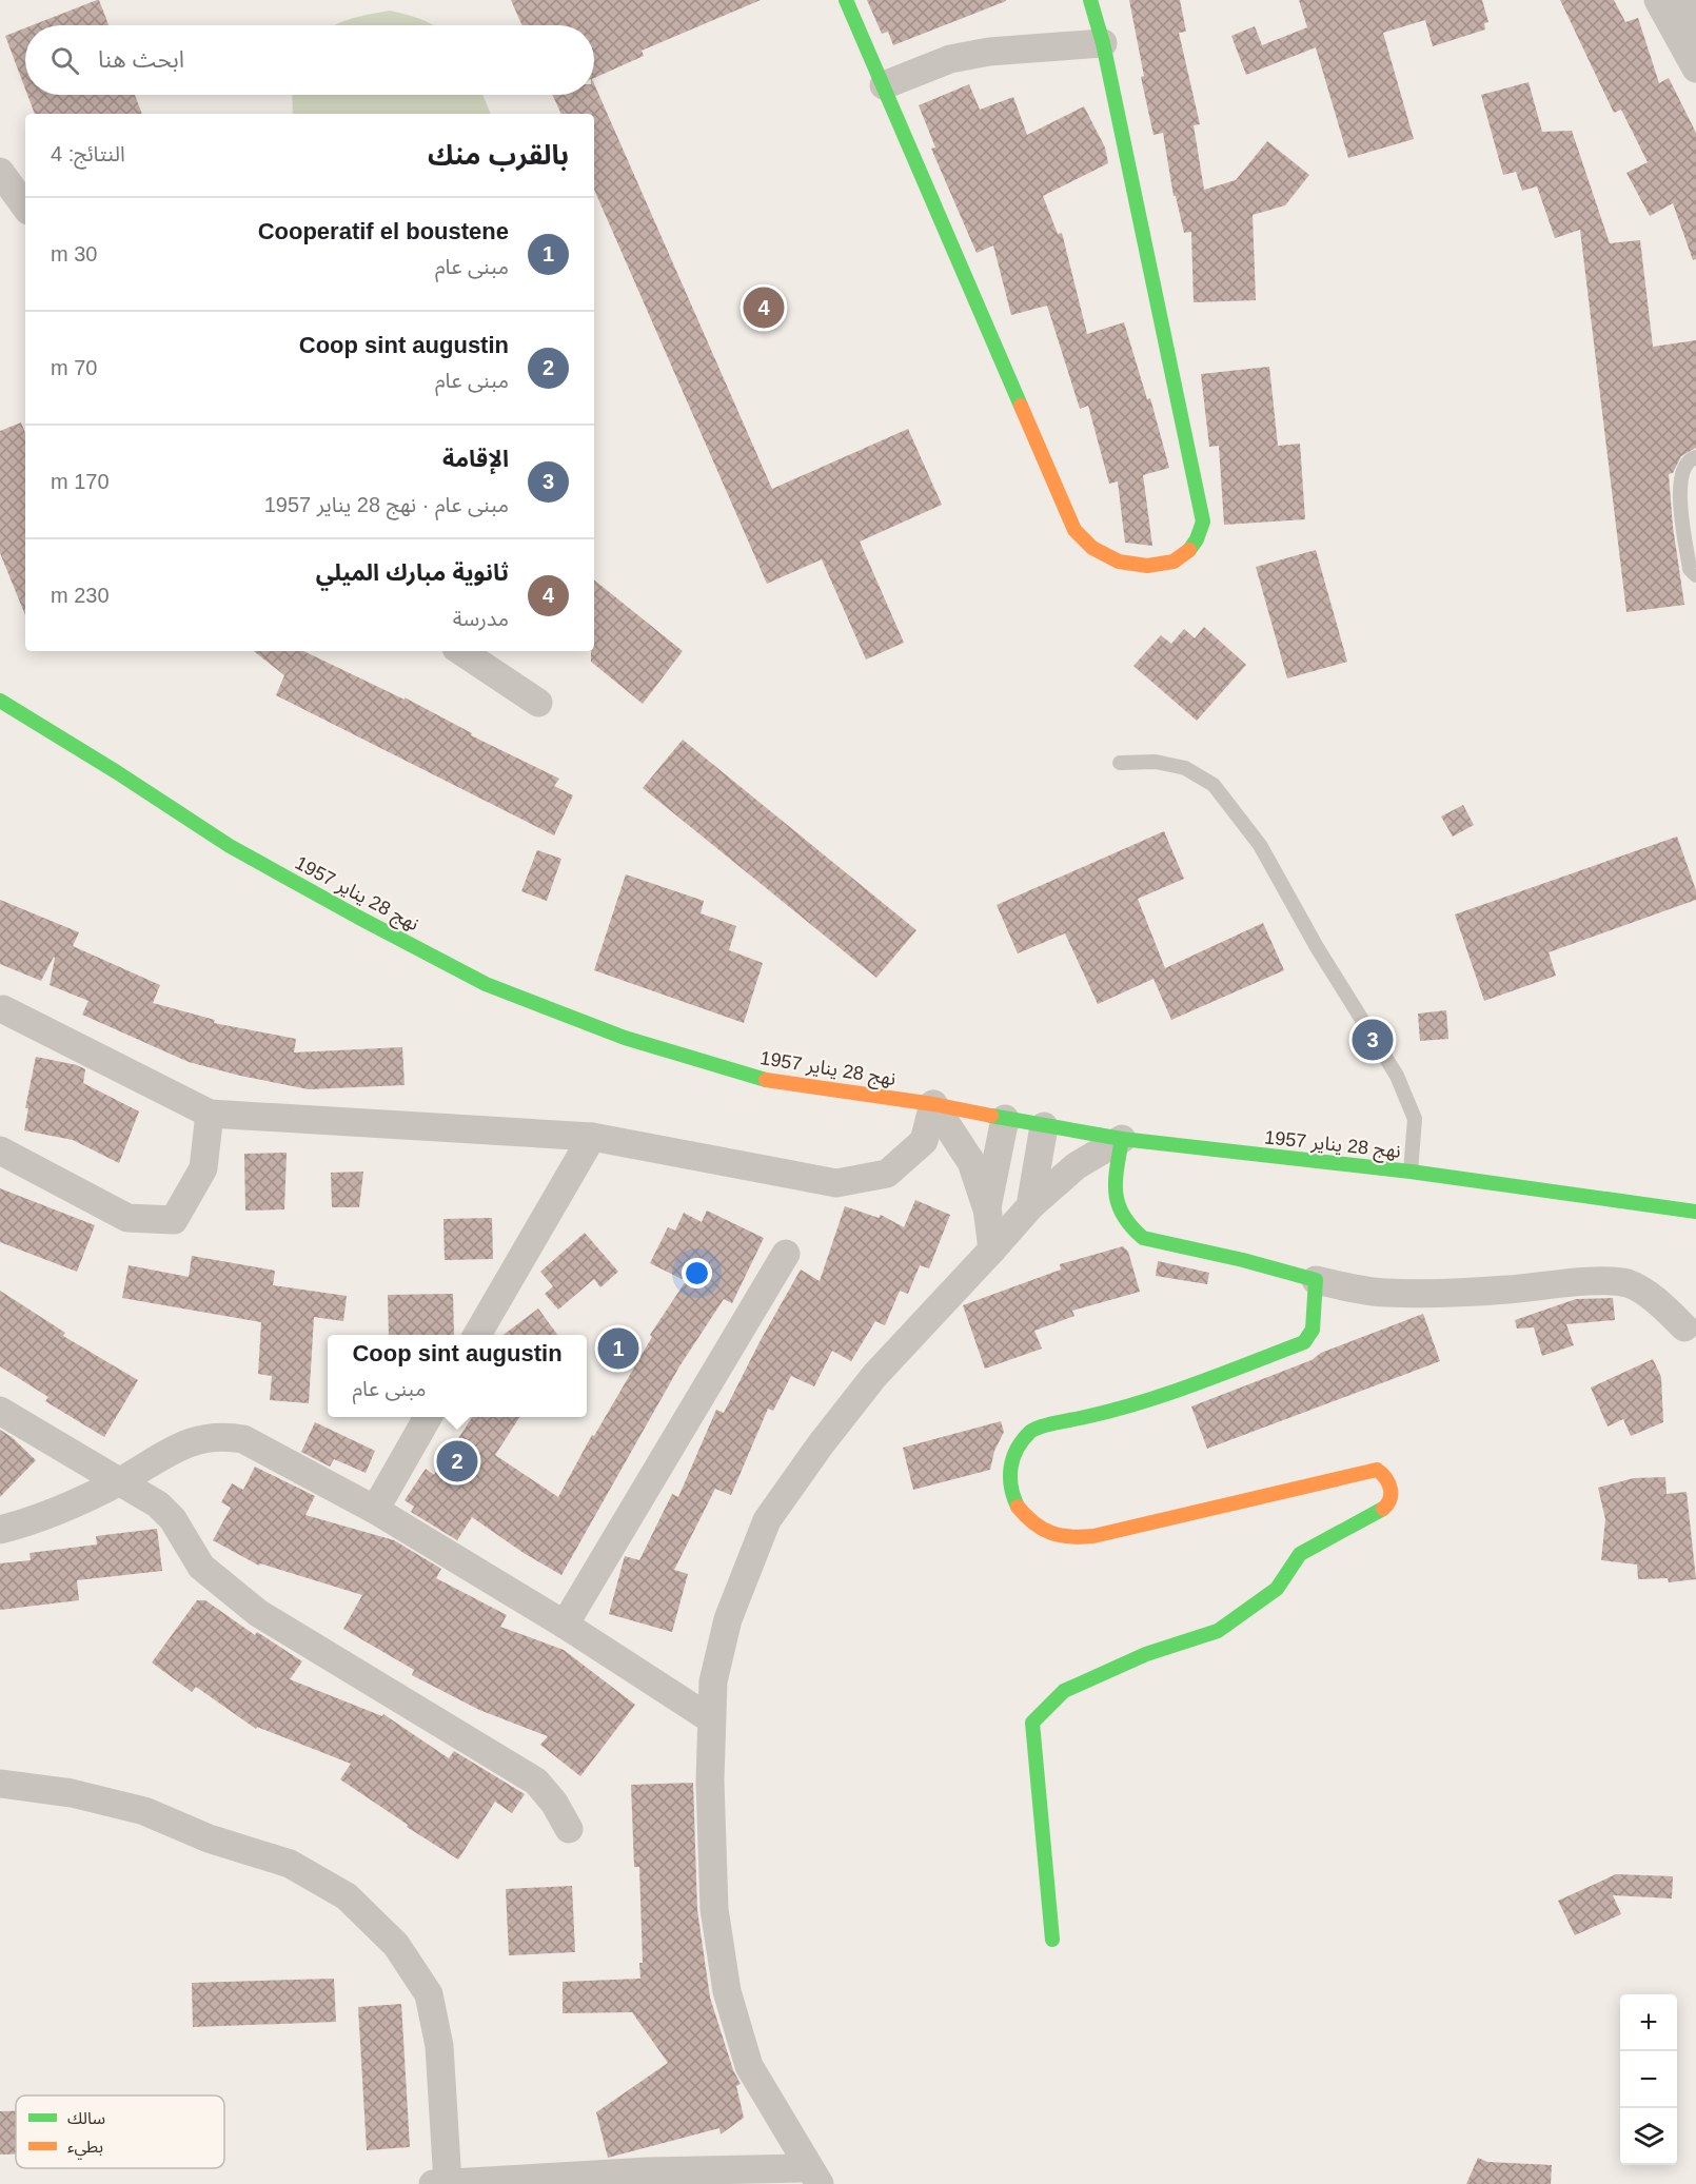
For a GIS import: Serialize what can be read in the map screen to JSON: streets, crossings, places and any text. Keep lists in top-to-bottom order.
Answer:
{
  "streets": {
    "street": ["نهج 28 يناير 1957"]
  },
  "legend": ["سالك", "بطيء"],
  "page": {
    "search": "ابحث هنا",
    "heading": ["بالقرب منك", "النتائج: 4"],
    "list": [
      {
        "mark": "1",
        "name": "Cooperatif el boustene",
        "note": "مبنى عام",
        "value": "30 m"
      },
      {
        "mark": "2",
        "name": "Coop sint augustin",
        "note": "مبنى عام",
        "value": "70 m"
      },
      {
        "mark": "3",
        "name": "الإقامة",
        "note": "مبنى عام · نهج 28 يناير 1957",
        "value": "170 m"
      },
      {
        "mark": "4",
        "name": "ثانوية مبارك الميلي",
        "note": "مدرسة",
        "value": "230 m"
      }
    ],
    "pins": [
      "4",
      "3",
      "1",
      "2"
    ],
    "popup": ["Coop sint augustin", "مبنى عام"],
    "map_buttons": ["+", "−"]
  }
}
